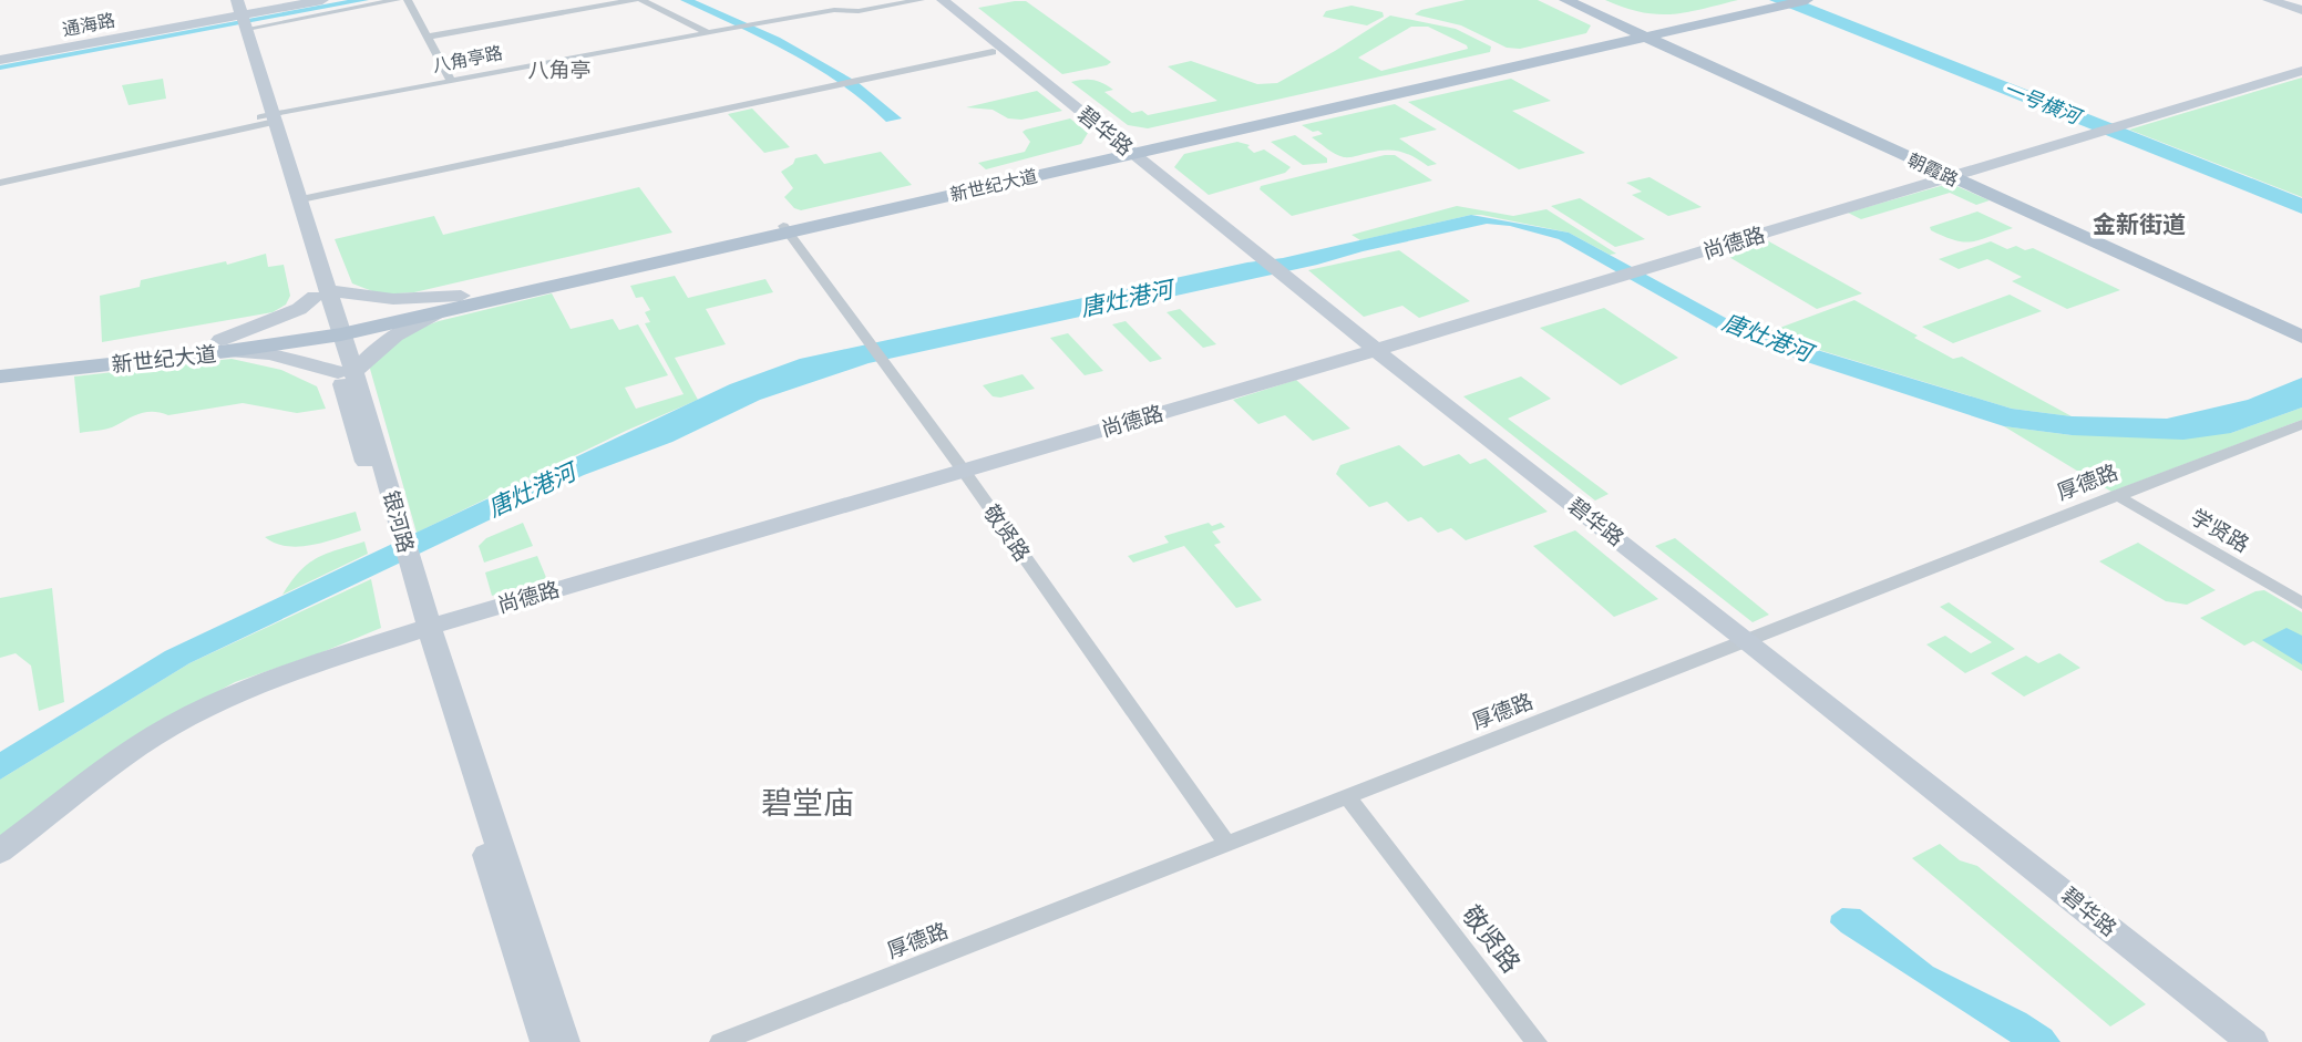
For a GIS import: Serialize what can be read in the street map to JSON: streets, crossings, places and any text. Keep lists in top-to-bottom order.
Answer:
{
  "streets": {
    "main road": ["朝霞路", "新世纪大道"],
    "street": [
      "通海路",
      "八角亭路",
      "碧华路",
      "尚德路",
      "厚德路",
      "银河路",
      "学贤路",
      "敬贤路"
    ]
  },
  "crossings": [
    ["通海路", "银河路"],
    ["八角亭路", "银河路"],
    ["碧华路", "新世纪大道"],
    ["碧华路", "尚德路"],
    ["碧华路", "厚德路"],
    ["朝霞路", "新世纪大道"],
    ["朝霞路", "尚德路"],
    ["新世纪大道", "银河路"],
    ["新世纪大道", "敬贤路"],
    ["尚德路", "银河路"],
    ["尚德路", "敬贤路"],
    ["厚德路", "学贤路"],
    ["厚德路", "敬贤路"]
  ],
  "districts": ["八角亭", "金新街道", "碧堂庙"],
  "water": ["一号横河", "唐灶港河"]
}
